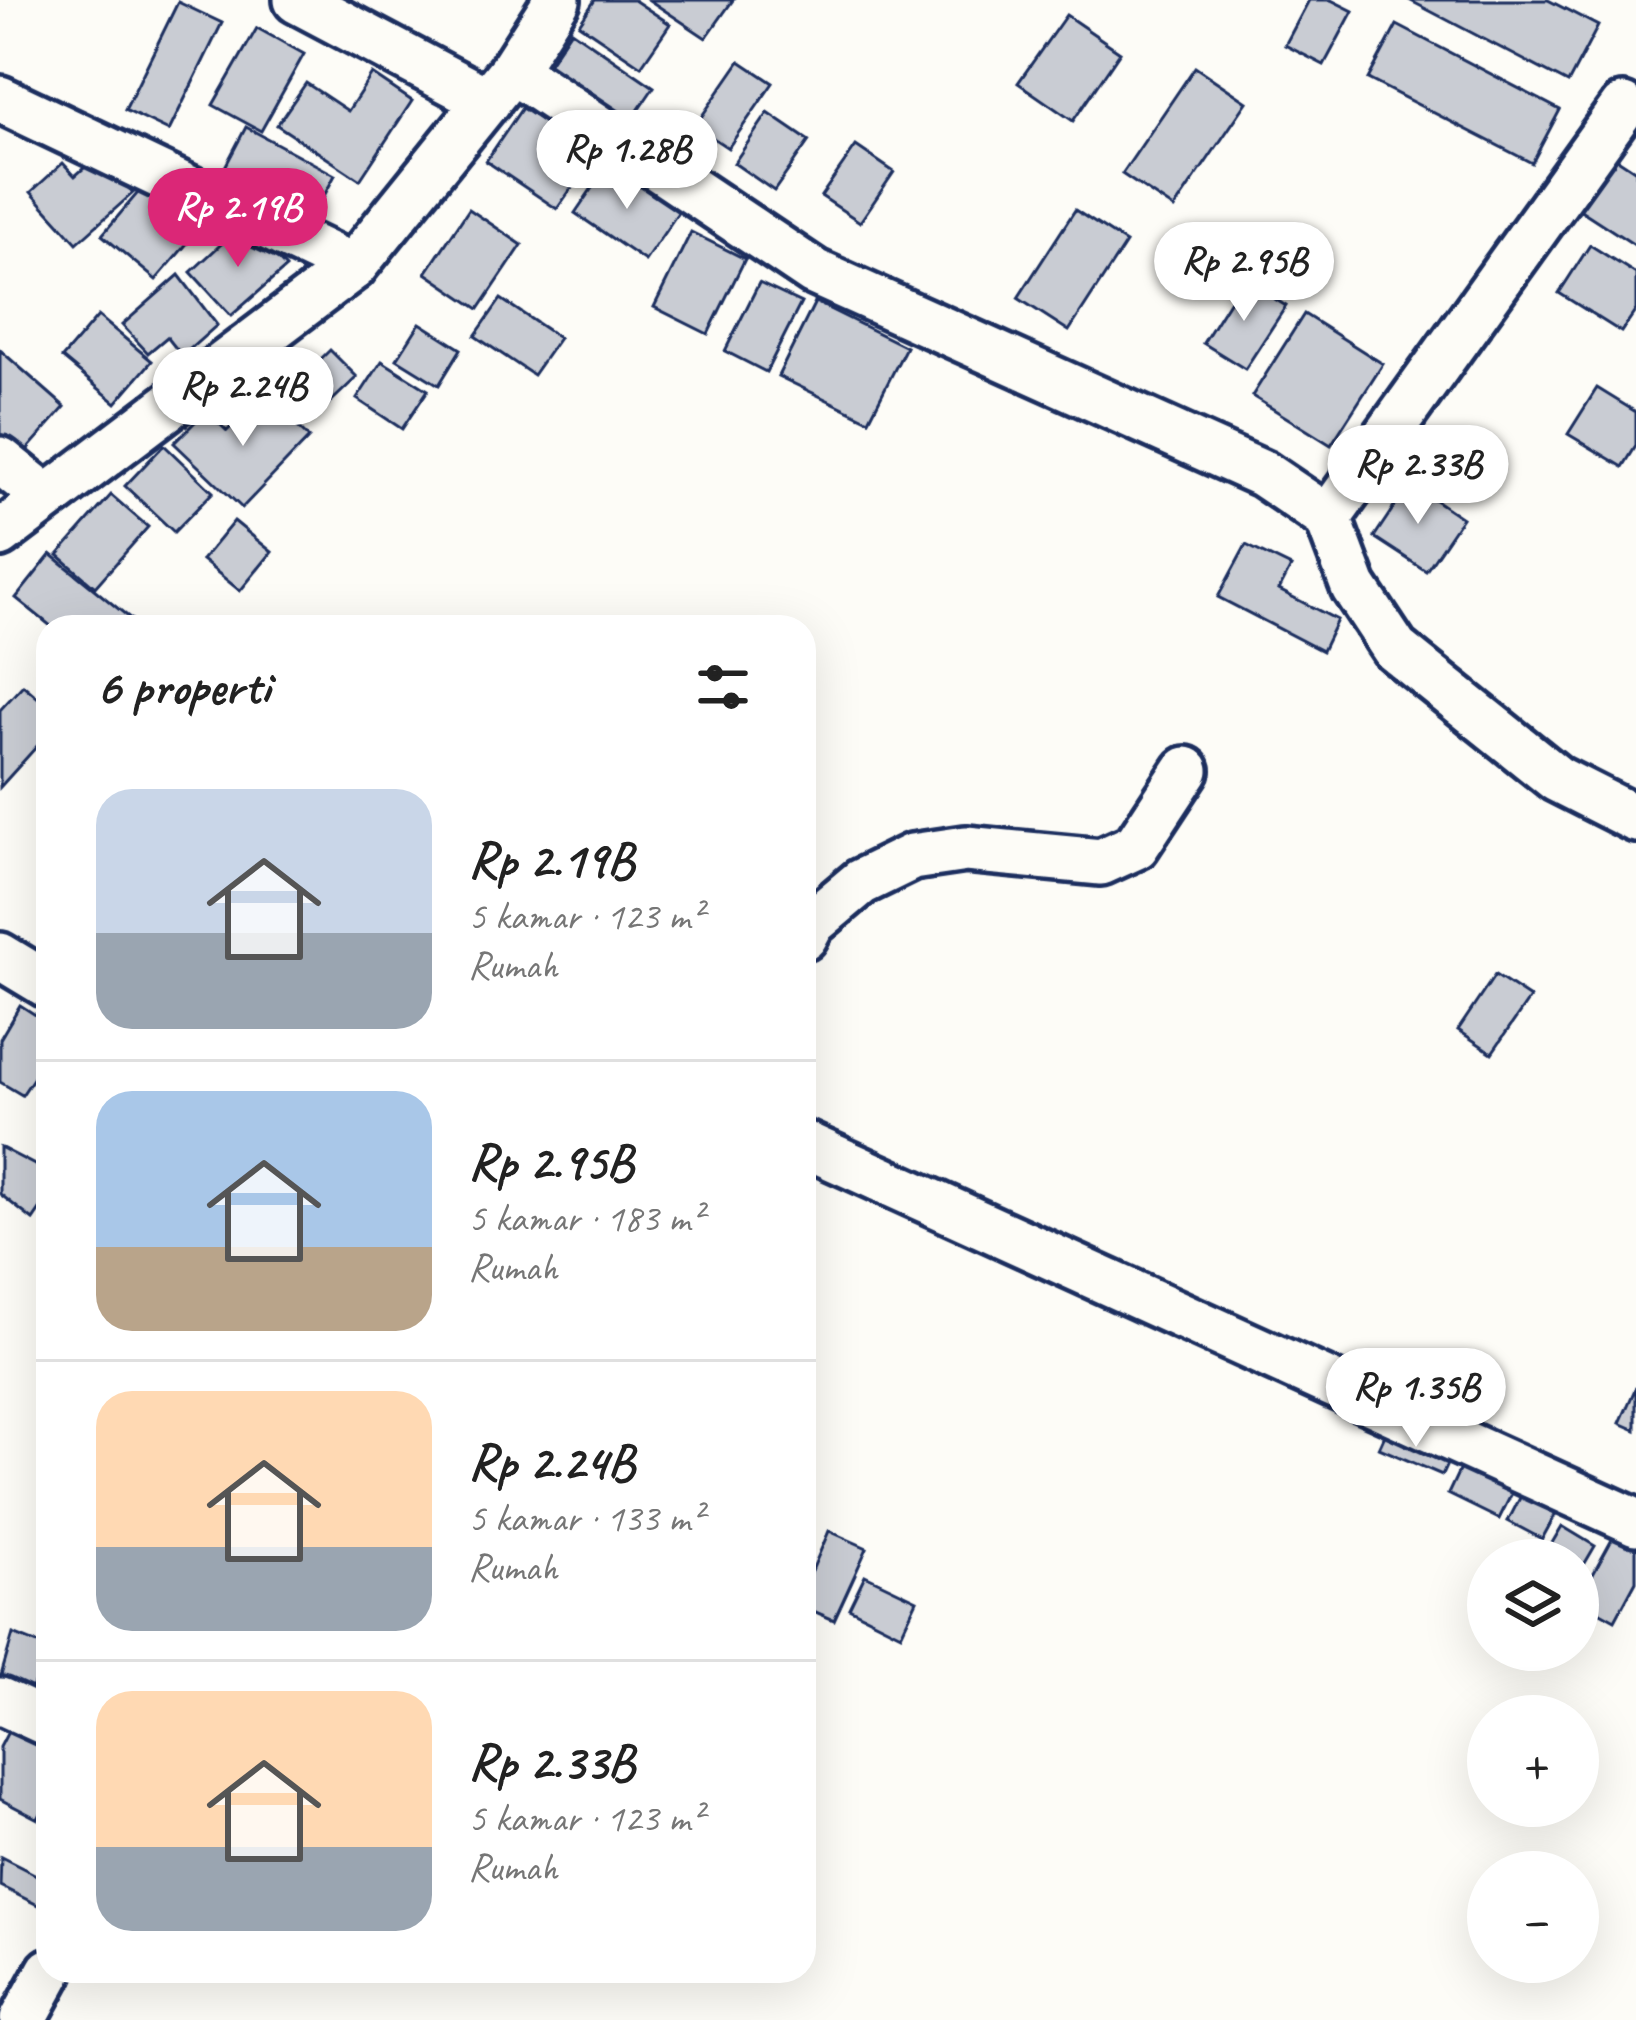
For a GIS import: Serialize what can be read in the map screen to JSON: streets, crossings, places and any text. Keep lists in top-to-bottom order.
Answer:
{
  "page": {
    "price": [
      "Rp 1.28B",
      "Rp 2.19B",
      "Rp 2.95B",
      "Rp 2.24B",
      "Rp 2.33B",
      "Rp 1.35B"
    ],
    "heading": "6 properti",
    "list": [
      {
        "name": "Rp 2.19B",
        "note": "5 kamar · 123 m² · Rumah"
      },
      {
        "name": "Rp 2.95B",
        "note": "5 kamar · 183 m² · Rumah"
      },
      {
        "name": "Rp 2.24B",
        "note": "5 kamar · 133 m² · Rumah"
      },
      {
        "name": "Rp 2.33B",
        "note": "5 kamar · 123 m² · Rumah"
      }
    ],
    "map_buttons": ["+", "−"]
  }
}
